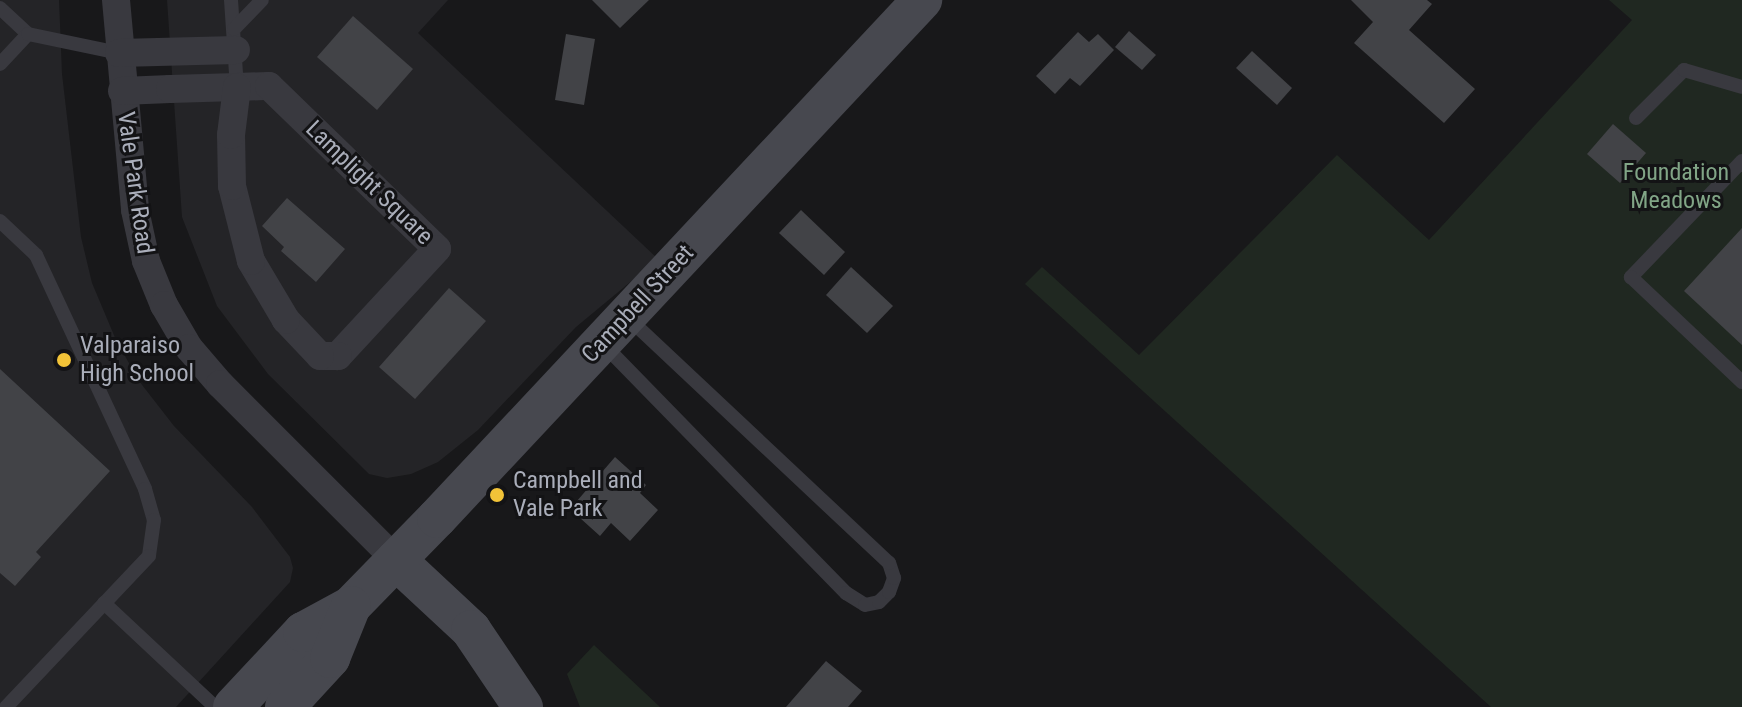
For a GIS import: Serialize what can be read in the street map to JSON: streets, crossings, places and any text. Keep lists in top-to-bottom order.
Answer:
{
  "streets": {
    "main road": ["Campbell Street"],
    "street": ["Vale Park Road", "Lamplight Square"]
  },
  "crossings": [
    ["Vale Park Road", "Lamplight Square"],
    ["Vale Park Road", "Campbell Street"]
  ],
  "parks": ["Foundation Meadows"],
  "places": ["Valparaiso High School", "Campbell and Vale Park"]
}
